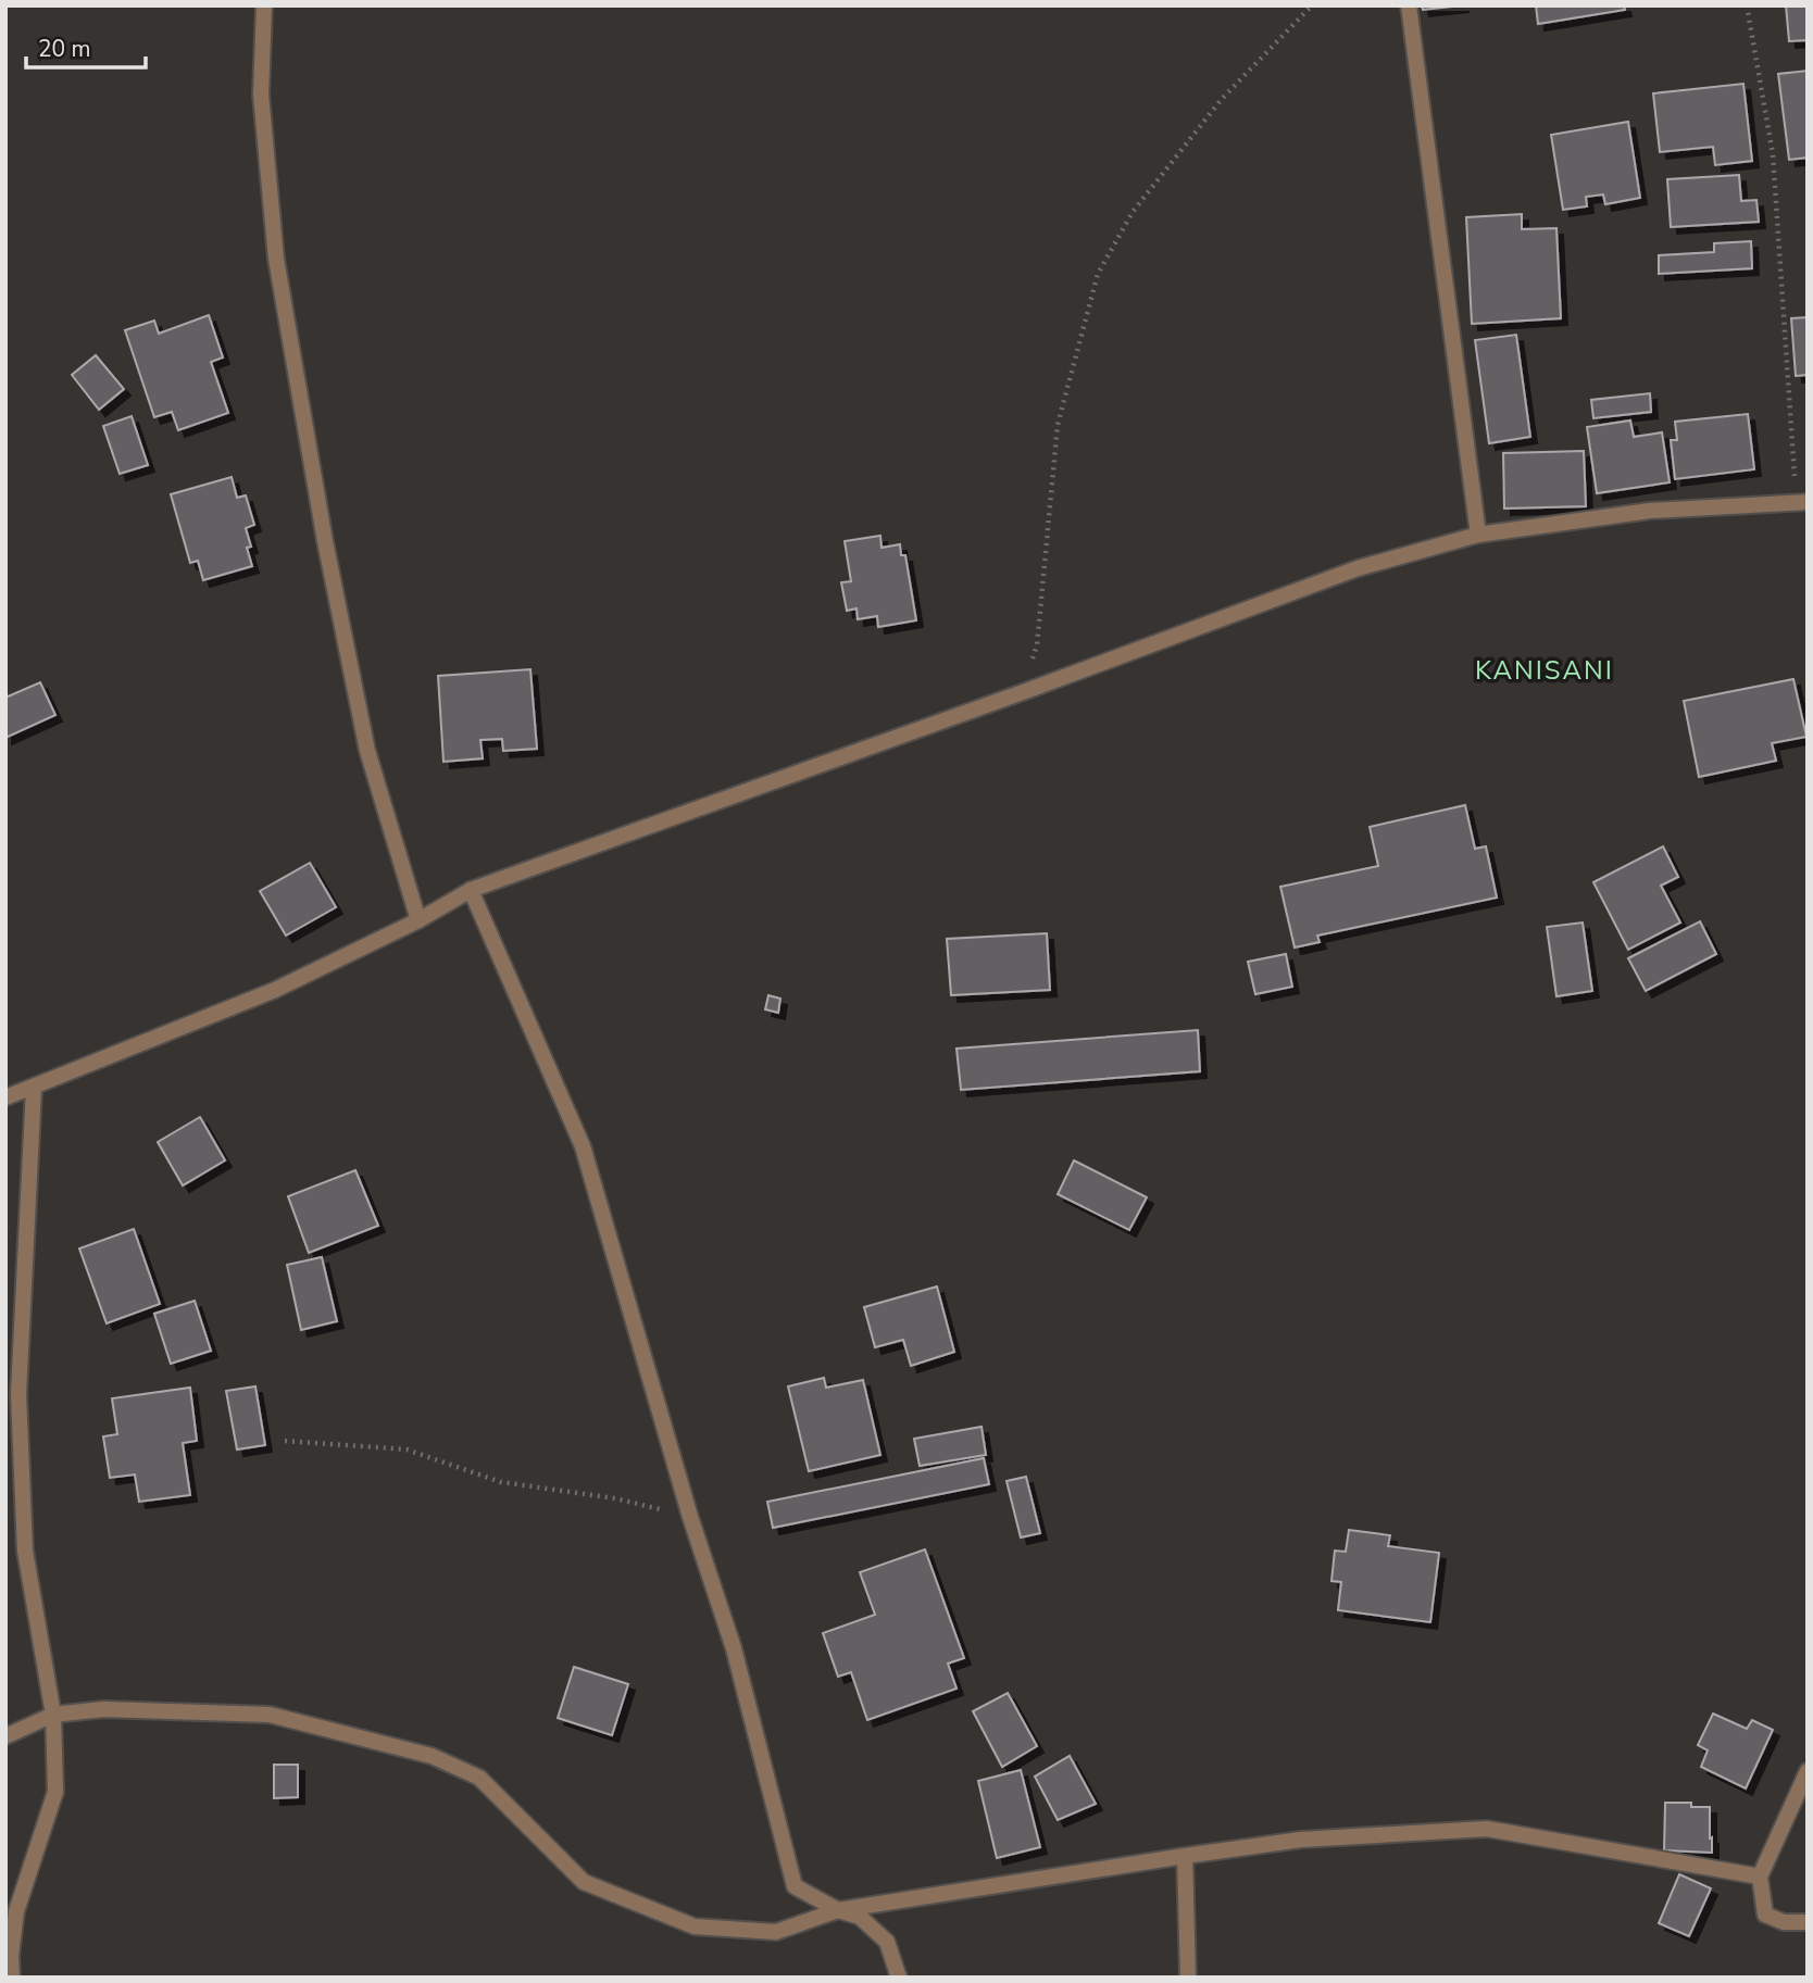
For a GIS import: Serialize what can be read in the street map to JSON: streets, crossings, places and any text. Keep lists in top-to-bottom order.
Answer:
{
  "districts": ["KANISANI"],
  "scale_bar": "20 m"
}
